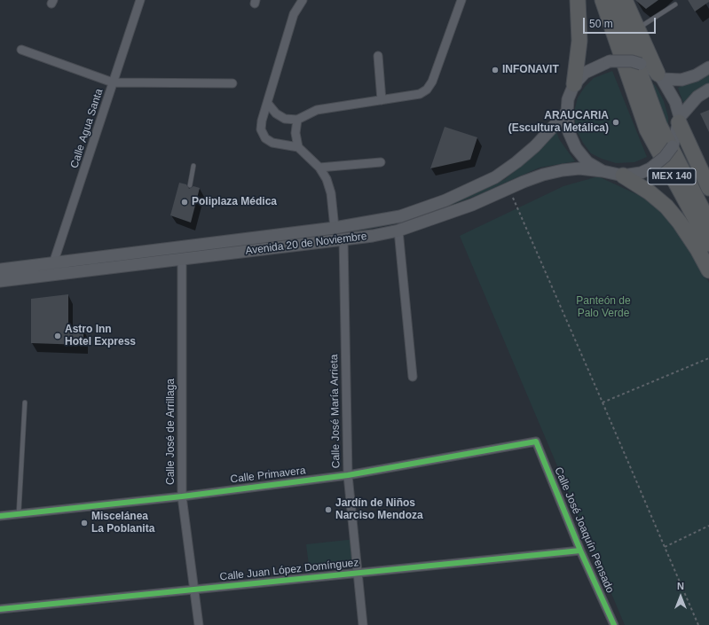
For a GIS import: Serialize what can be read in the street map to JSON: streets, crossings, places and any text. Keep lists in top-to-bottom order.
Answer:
{
  "streets": {
    "highway": ["MEX 140"],
    "main road": ["Avenida 20 de Noviembre"],
    "street": [
      "Calle Agua Santa",
      "Calle José María Arrieta",
      "Calle José de Arrillaga",
      "Calle Primavera",
      "Calle José Joaquín Pensado",
      "Calle Juan López Domínguez"
    ]
  },
  "crossings": [
    ["Calle Agua Santa", "Avenida 20 de Noviembre"],
    ["Avenida 20 de Noviembre", "Calle José María Arrieta"],
    ["Avenida 20 de Noviembre", "Calle José de Arrillaga"],
    ["Calle José María Arrieta", "Calle Primavera"],
    ["Calle José María Arrieta", "Calle Juan López Domínguez"],
    ["Calle José de Arrillaga", "Calle Primavera"],
    ["Calle José de Arrillaga", "Calle Juan López Domínguez"],
    ["Calle Primavera", "Calle José Joaquín Pensado"],
    ["Calle José Joaquín Pensado", "Calle Juan López Domínguez"]
  ],
  "parks": ["Panteón de Palo Verde"],
  "places": [
    "INFONAVIT",
    "ARAUCARIA (Escultura Metálica)",
    "Poliplaza Médica",
    "Astro Inn Hotel Express",
    "Jardín de Niños Narciso Mendoza",
    "Miscelánea La Poblanita"
  ],
  "scale_bar": "50 m",
  "north": "top"
}
